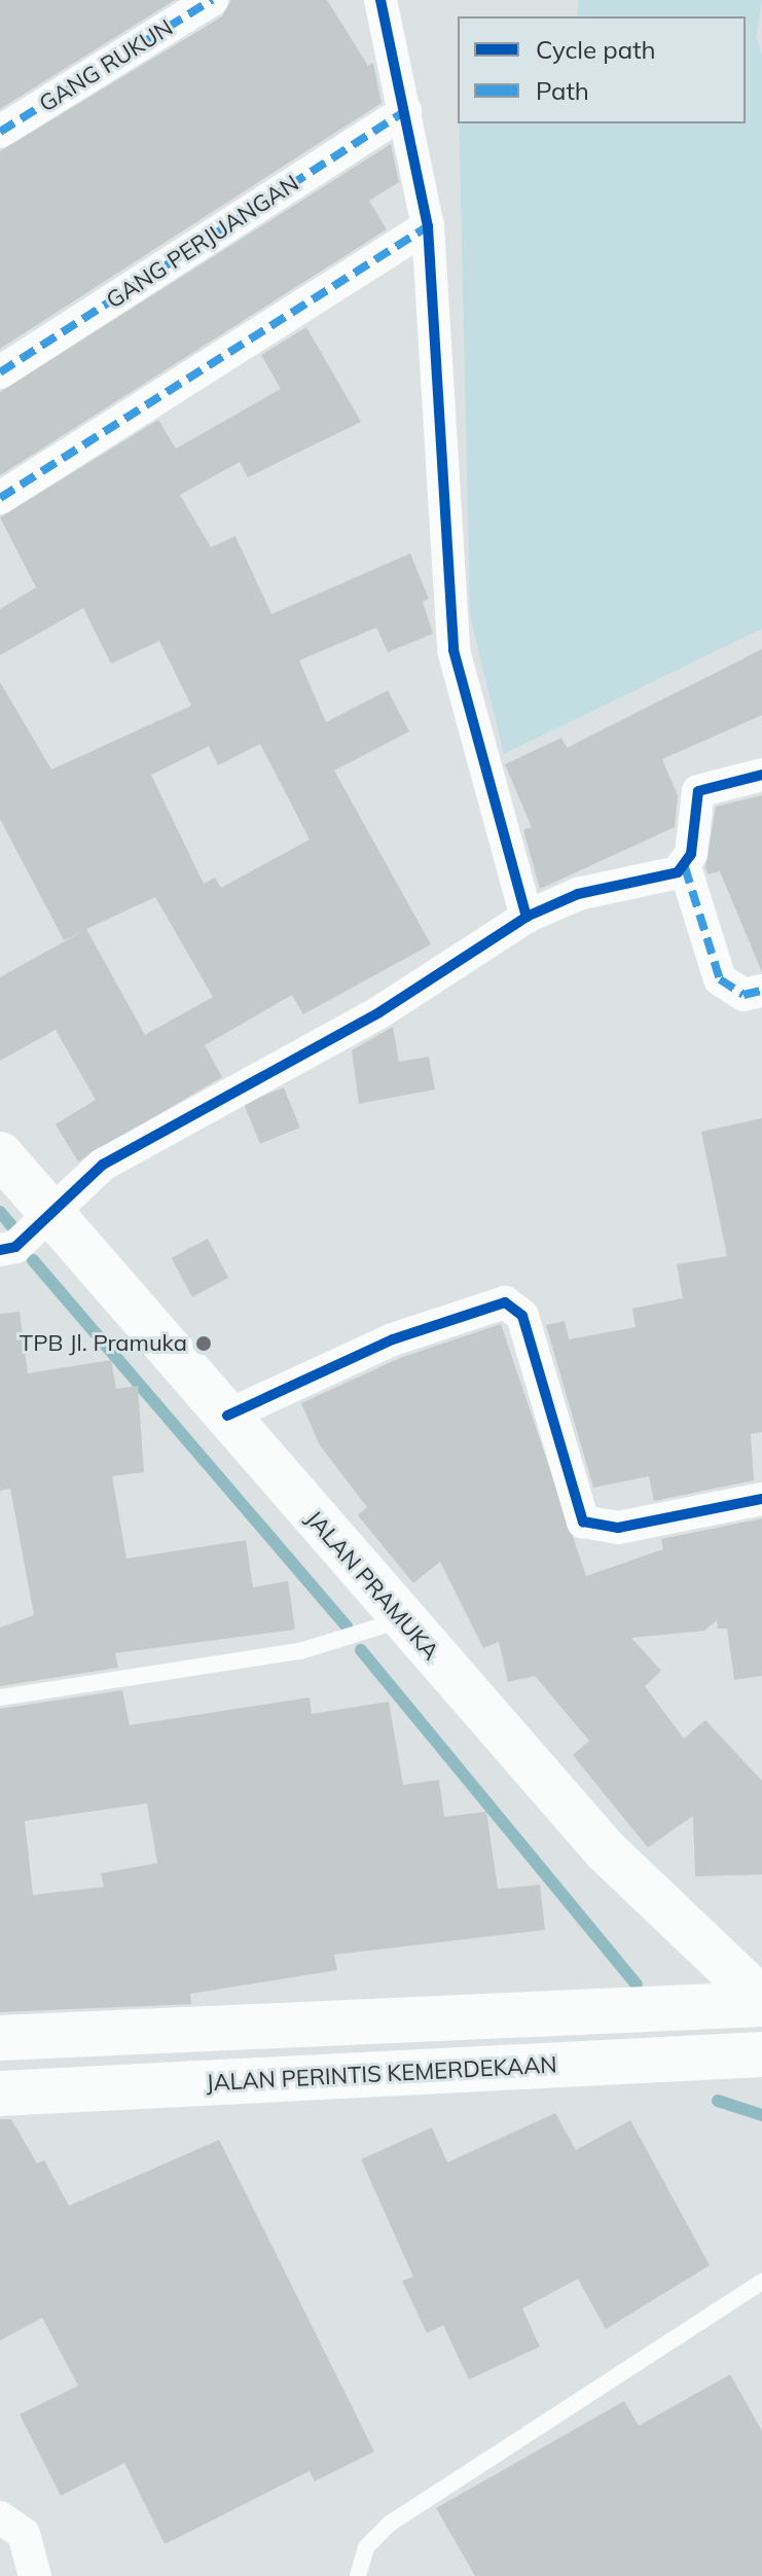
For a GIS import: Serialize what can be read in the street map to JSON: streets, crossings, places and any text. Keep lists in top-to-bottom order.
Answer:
{
  "streets": {
    "main road": ["JALAN PRAMUKA", "JALAN PERINTIS KEMERDEKAAN"],
    "street": ["GANG RUKUN", "GANG PERJUANGAN"]
  },
  "places": ["TPB Jl. Pramuka"],
  "legend": ["Cycle path", "Path"]
}
